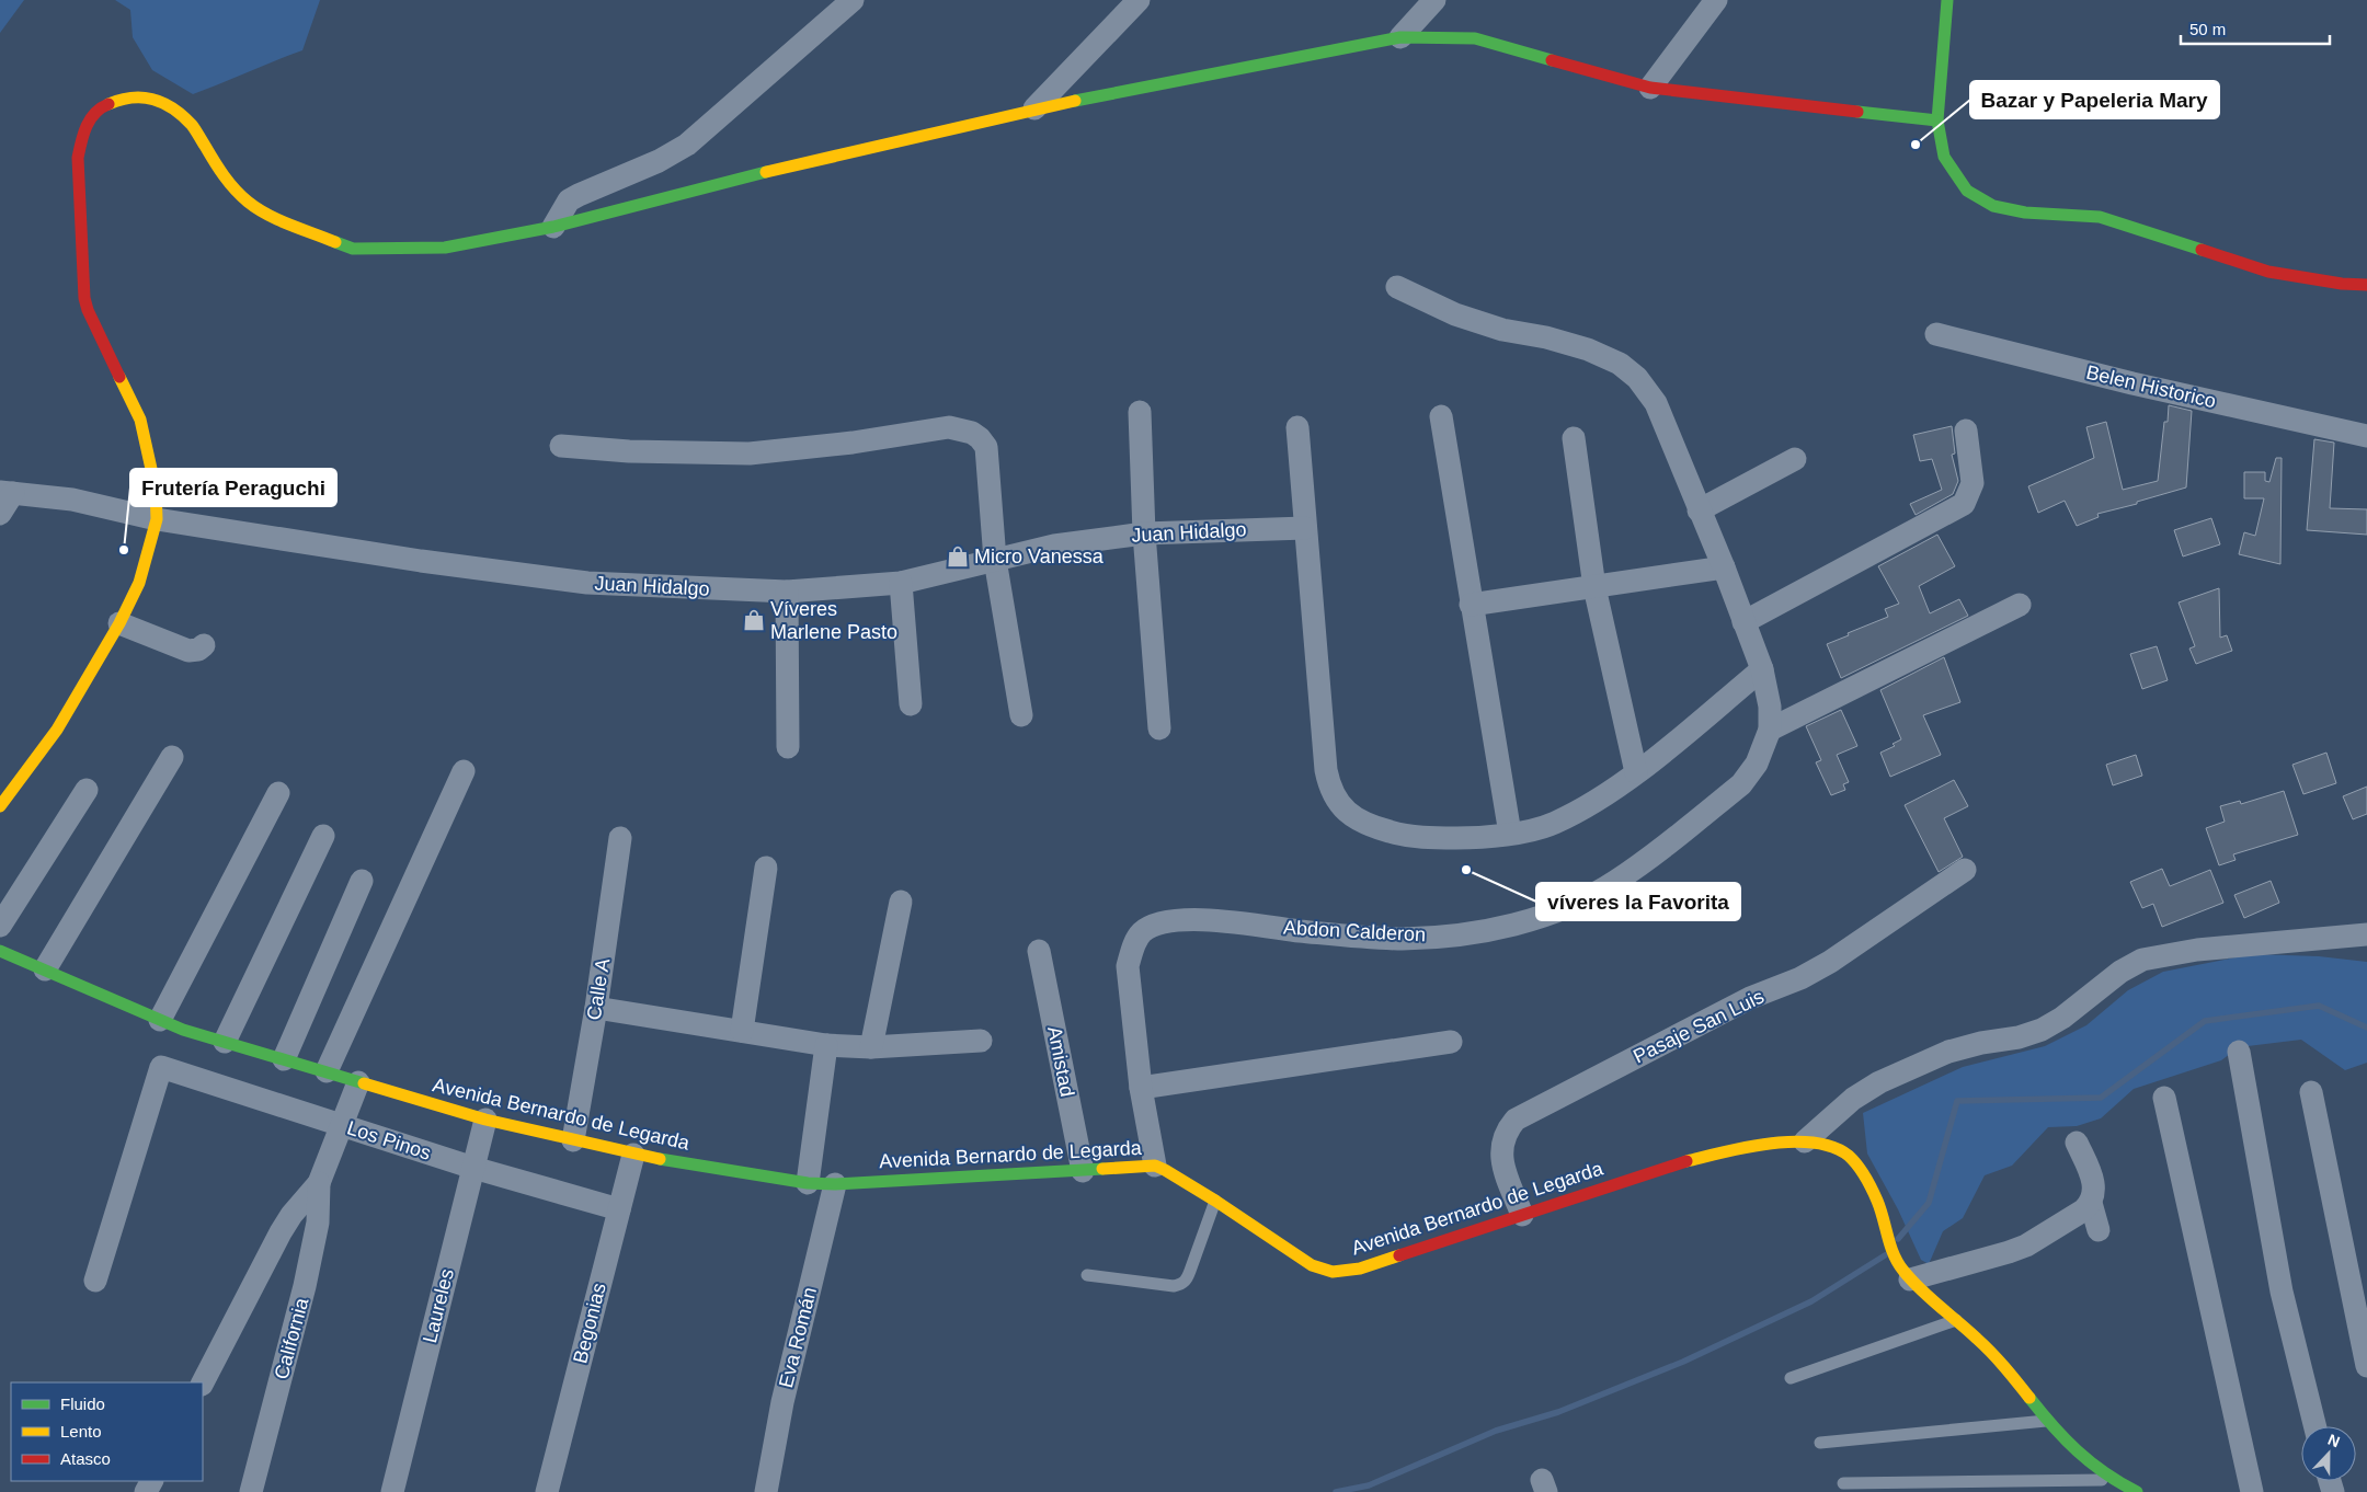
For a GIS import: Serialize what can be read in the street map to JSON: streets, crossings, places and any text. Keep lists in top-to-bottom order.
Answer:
{
  "streets": {
    "street": [
      "Belen Historico",
      "Juan Hidalgo",
      "Abdon Calderon",
      "Calle A",
      "Pasaje San Luis",
      "Amistad",
      "Avenida Bernardo de Legarda",
      "Los Pinos",
      "Laureles",
      "Begonias",
      "Eva Román",
      "California"
    ]
  },
  "crossings": [
    ["Abdon Calderon", "Avenida Bernardo de Legarda"],
    ["Calle A", "Avenida Bernardo de Legarda"],
    ["Pasaje San Luis", "Avenida Bernardo de Legarda"],
    ["Amistad", "Avenida Bernardo de Legarda"],
    ["Avenida Bernardo de Legarda", "Laureles"],
    ["Avenida Bernardo de Legarda", "Begonias"],
    ["Avenida Bernardo de Legarda", "Eva Román"],
    ["Los Pinos", "Laureles"],
    ["Los Pinos", "Begonias"]
  ],
  "places": {
    "other": ["Bazar y Papeleria Mary", "Frutería Peraguchi", "víveres la Favorita"],
    "shop": ["Micro Vanessa", "Víveres Marlene Pasto"]
  },
  "legend": ["Fluido", "Lento", "Atasco"],
  "scale_bar": "50 m",
  "north": "top"
}
